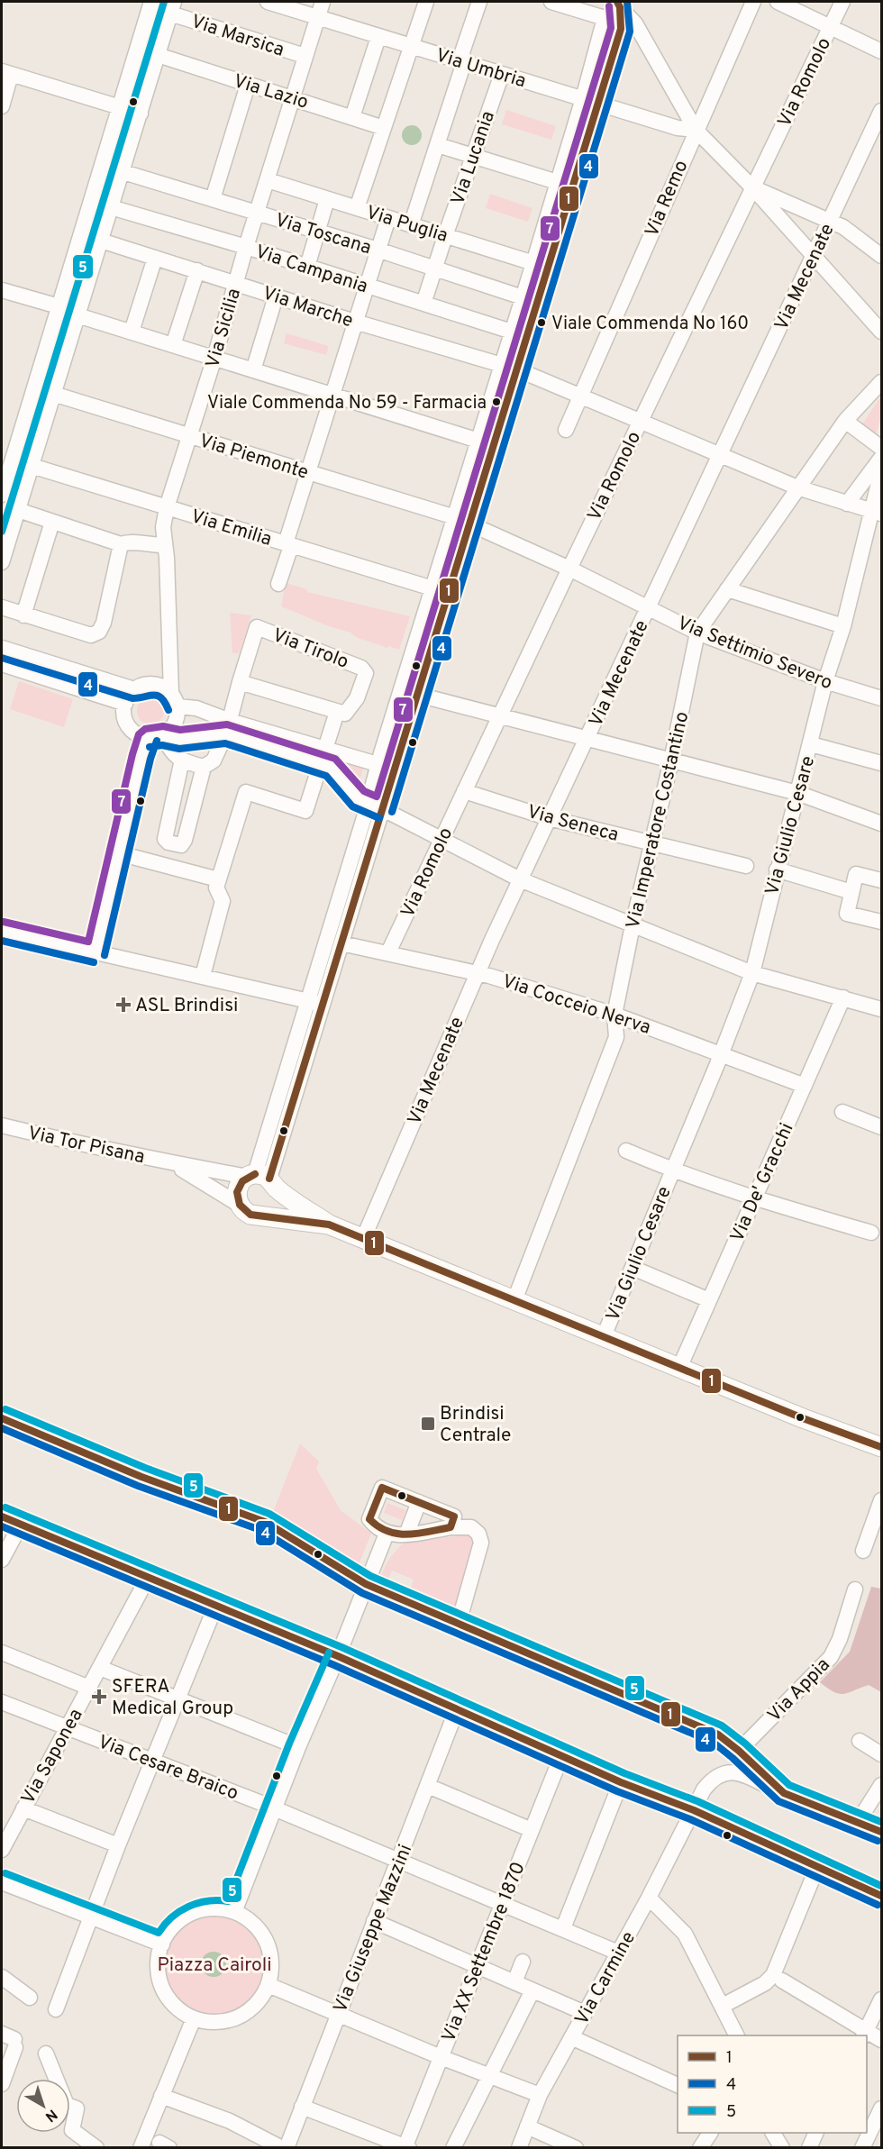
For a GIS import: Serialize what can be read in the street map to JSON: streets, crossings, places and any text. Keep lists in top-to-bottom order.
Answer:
{
  "streets": {
    "main road": ["Via Tor Pisana"],
    "street": [
      "Via Marsica",
      "Via Umbria",
      "Via Romolo",
      "Via Lazio",
      "Via Lucania",
      "Via Remo",
      "Via Puglia",
      "Via Toscana",
      "Via Campania",
      "Via Mecenate",
      "Via Marche",
      "Via Sicilia",
      "Via Piemonte",
      "Via Emilia",
      "Via Tirolo",
      "Via Settimio Severo",
      "Via Imperatore Costantino",
      "Via Seneca",
      "Via Giulio Cesare",
      "Via Cocceio Nerva",
      "Via De' Gracchi",
      "Via Appia",
      "Via Saponea",
      "Via Cesare Braico",
      "Via Giuseppe Mazzini",
      "Via XX Settembre 1870",
      "Via Carmine"
    ]
  },
  "crossings": [
    ["Via Marsica", "Via Sicilia"],
    ["Via Umbria", "Via Lucania"],
    ["Via Umbria", "Via Remo"],
    ["Via Umbria", "Via Sicilia"],
    ["Via Romolo", "Via Marche"],
    ["Via Romolo", "Via Settimio Severo"],
    ["Via Romolo", "Via Seneca"],
    ["Via Romolo", "Via Cocceio Nerva"],
    ["Via Lazio", "Via Sicilia"],
    ["Via Lucania", "Via Puglia"],
    ["Via Lucania", "Via Toscana"],
    ["Via Lucania", "Via Campania"],
    ["Via Remo", "Via Marche"],
    ["Via Puglia", "Via Sicilia"],
    ["Via Toscana", "Via Sicilia"],
    ["Via Campania", "Via Sicilia"],
    ["Via Mecenate", "Via Marche"],
    ["Via Mecenate", "Via Settimio Severo"],
    ["Via Mecenate", "Via Seneca"],
    ["Via Mecenate", "Via Cocceio Nerva"],
    ["Via Mecenate", "Via Tor Pisana"],
    ["Via Marche", "Via Sicilia"],
    ["Via Marche", "Via Imperatore Costantino"],
    ["Via Marche", "Via Giulio Cesare"],
    ["Via Sicilia", "Via Piemonte"],
    ["Via Sicilia", "Via Emilia"],
    ["Via Piemonte", "Via Settimio Severo"],
    ["Via Settimio Severo", "Via Imperatore Costantino"],
    ["Via Settimio Severo", "Via Giulio Cesare"],
    ["Via Imperatore Costantino", "Via Seneca"],
    ["Via Imperatore Costantino", "Via Cocceio Nerva"],
    ["Via Imperatore Costantino", "Via Tor Pisana"],
    ["Via Giulio Cesare", "Via Cocceio Nerva"],
    ["Via Giulio Cesare", "Via Tor Pisana"],
    ["Via Cocceio Nerva", "Via De' Gracchi"],
    ["Via Tor Pisana", "Via De' Gracchi"],
    ["Via Saponea", "Via Cesare Braico"],
    ["Via Cesare Braico", "Via Giuseppe Mazzini"],
    ["Via Cesare Braico", "Via XX Settembre 1870"],
    ["Via Cesare Braico", "Via Carmine"]
  ],
  "parks": ["Piazza Cairoli"],
  "places": {
    "other": ["Viale Commenda No 160", "Viale Commenda No 59 - Farmacia"],
    "health": ["ASL Brindisi", "SFERA Medical Group"],
    "transit": ["Brindisi Centrale"]
  },
  "lines": [
    "transit line 1",
    "transit line 4",
    "transit line 5",
    "transit line 7"
  ],
  "legend": ["1", "4", "5"],
  "north": "bottom right"
}
